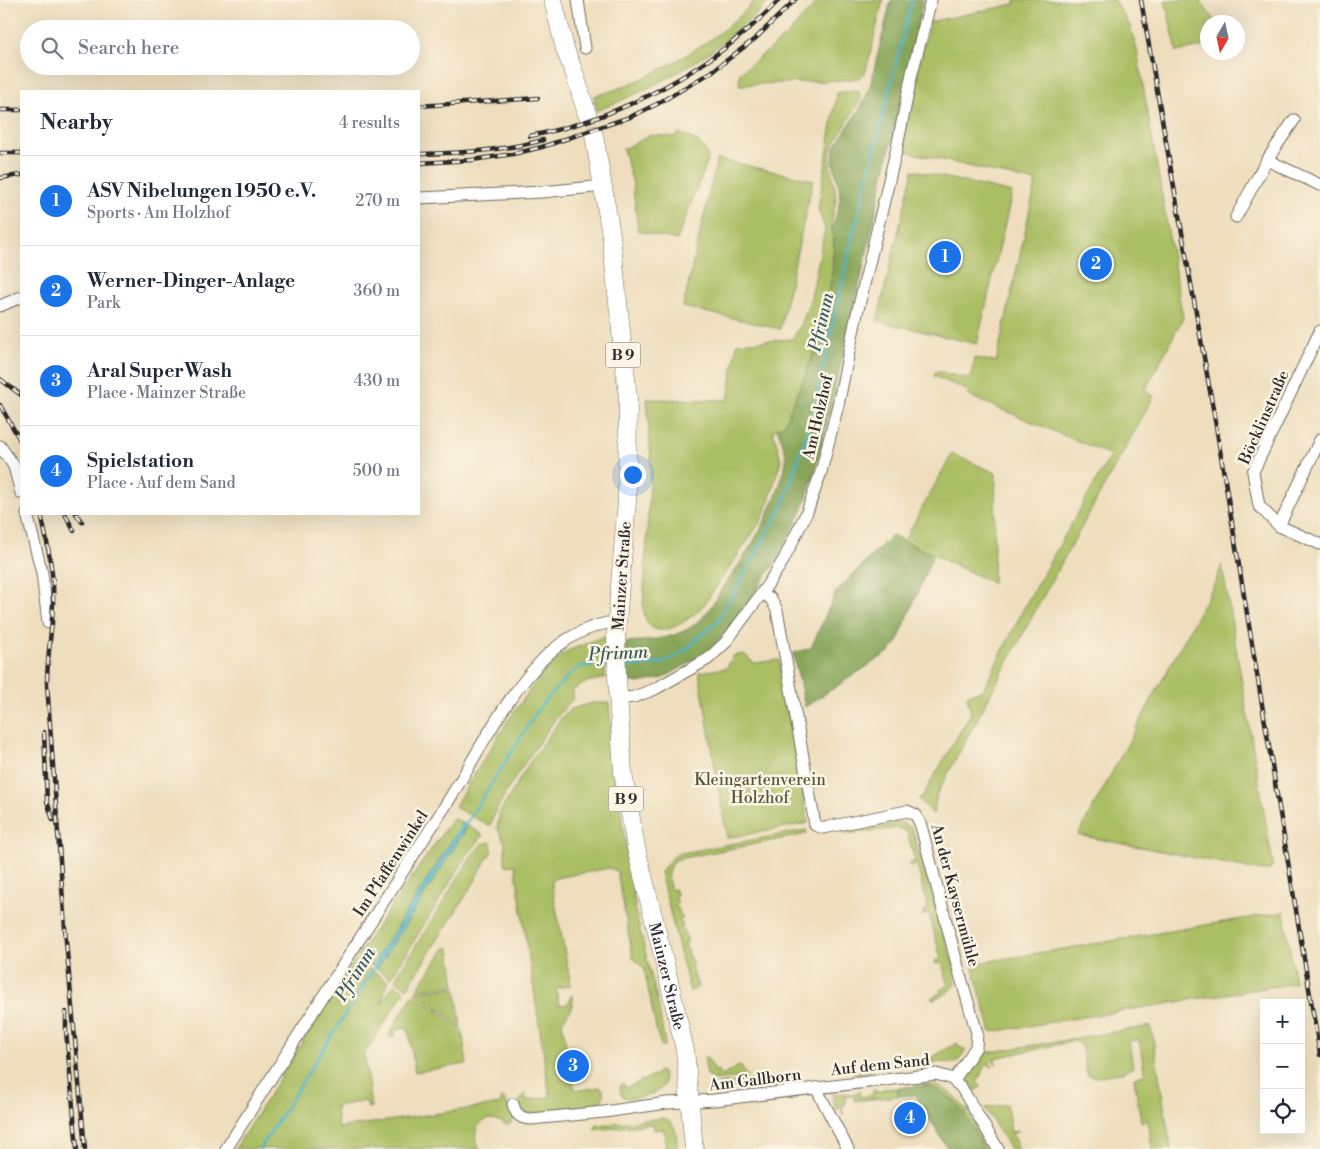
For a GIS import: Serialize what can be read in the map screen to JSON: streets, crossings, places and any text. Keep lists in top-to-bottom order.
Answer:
{
  "streets": {
    "main road": ["B 9", "Mainzer Straße"],
    "street": [
      "Am Holzhof",
      "Böcklinstraße",
      "Im Pfaffenwinkel",
      "An der Kaysermühle",
      "Auf dem Sand",
      "Am Gallborn"
    ]
  },
  "crossings": [
    ["Am Holzhof", "Mainzer Straße"],
    ["Am Holzhof", "An der Kaysermühle"],
    ["Mainzer Straße", "Im Pfaffenwinkel"],
    ["Mainzer Straße", "Am Gallborn"],
    ["An der Kaysermühle", "Auf dem Sand"],
    ["Auf dem Sand", "Am Gallborn"]
  ],
  "water": ["Pfrimm"],
  "parks": ["Kleingartenverein Holzhof"],
  "north": "bottom",
  "page": {
    "search": "Search here",
    "heading": ["Nearby", "4 results"],
    "list": [
      {
        "mark": "1",
        "name": "ASV Nibelungen 1950 e.V.",
        "note": "Sports · Am Holzhof",
        "value": "270 m"
      },
      {
        "mark": "2",
        "name": "Werner-Dinger-Anlage",
        "note": "Park",
        "value": "360 m"
      },
      {
        "mark": "3",
        "name": "Aral SuperWash",
        "note": "Place · Mainzer Straße",
        "value": "430 m"
      },
      {
        "mark": "4",
        "name": "Spielstation",
        "note": "Place · Auf dem Sand",
        "value": "500 m"
      }
    ],
    "pins": [
      "1",
      "2",
      "3",
      "4"
    ],
    "map_buttons": ["+", "−"]
  }
}
